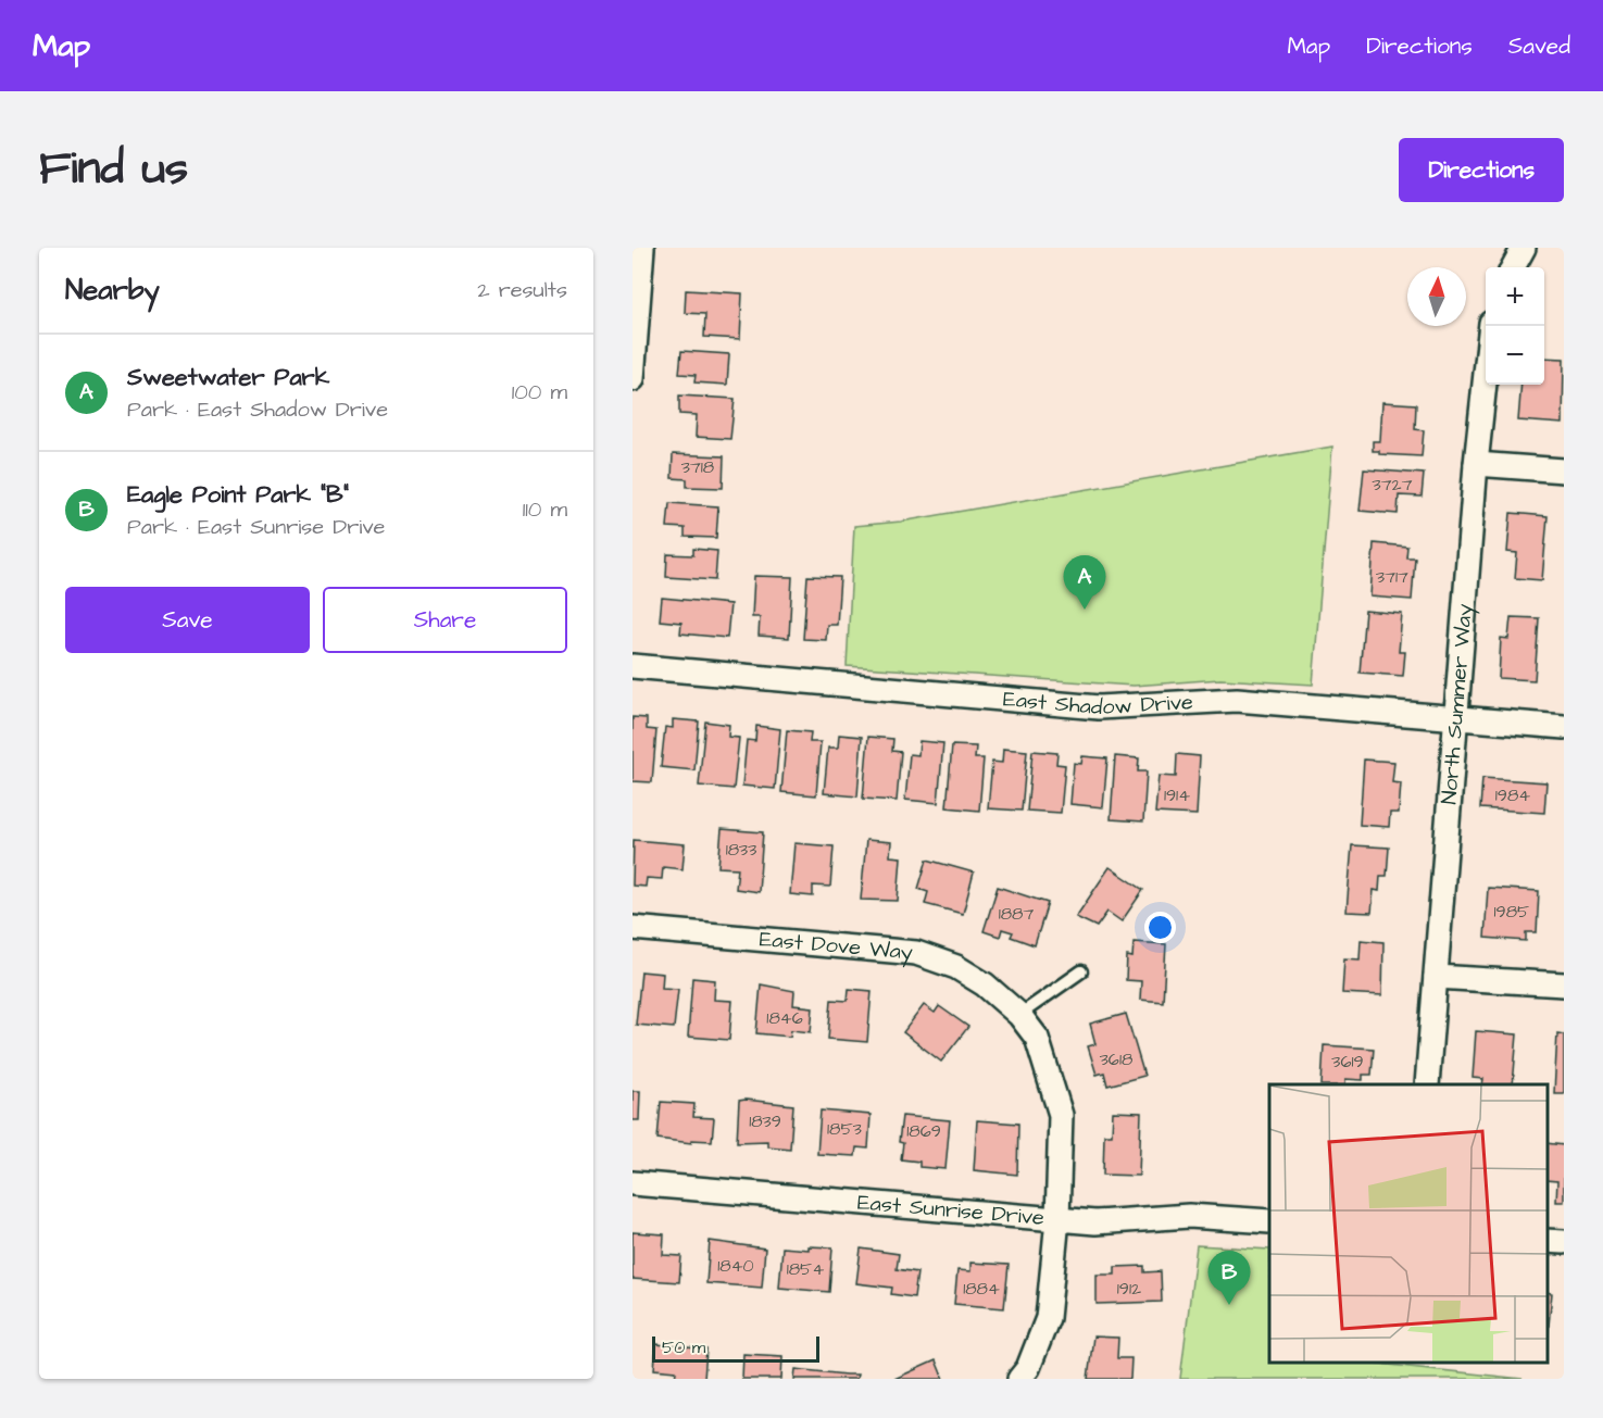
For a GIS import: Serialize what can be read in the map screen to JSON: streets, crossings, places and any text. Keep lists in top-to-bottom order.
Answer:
{
  "streets": {
    "street": [
      "East Shadow Drive",
      "North Summer Way",
      "East Dove Way",
      "East Sunrise Drive"
    ]
  },
  "crossings": [
    ["East Shadow Drive", "North Summer Way"],
    ["East Dove Way", "East Sunrise Drive"]
  ],
  "house_numbers": [
    "3718",
    "3727",
    "3717",
    "1914",
    "1984",
    "1833",
    "1985",
    "1887",
    "1846",
    "3618",
    "3619",
    "1839",
    "1853",
    "1869",
    "1840",
    "1854",
    "1884",
    "1912"
  ],
  "scale_bar": "50 m",
  "north": "top",
  "page": {
    "header": "Map",
    "nav": ["Map", "Directions", "Saved"],
    "title": "Find us",
    "buttons": [
      "Directions",
      ["Save", "Share"]
    ],
    "heading": ["Nearby", "2 results"],
    "map_buttons": ["+", "−"],
    "list": [
      {
        "mark": "A",
        "name": "Sweetwater Park",
        "note": "Park · East Shadow Drive",
        "value": "100 m"
      },
      {
        "mark": "B",
        "name": "Eagle Point Park \"B\"",
        "note": "Park · East Sunrise Drive",
        "value": "110 m"
      }
    ],
    "pins": ["A", "B"],
    "scale": "50 m"
  }
}
